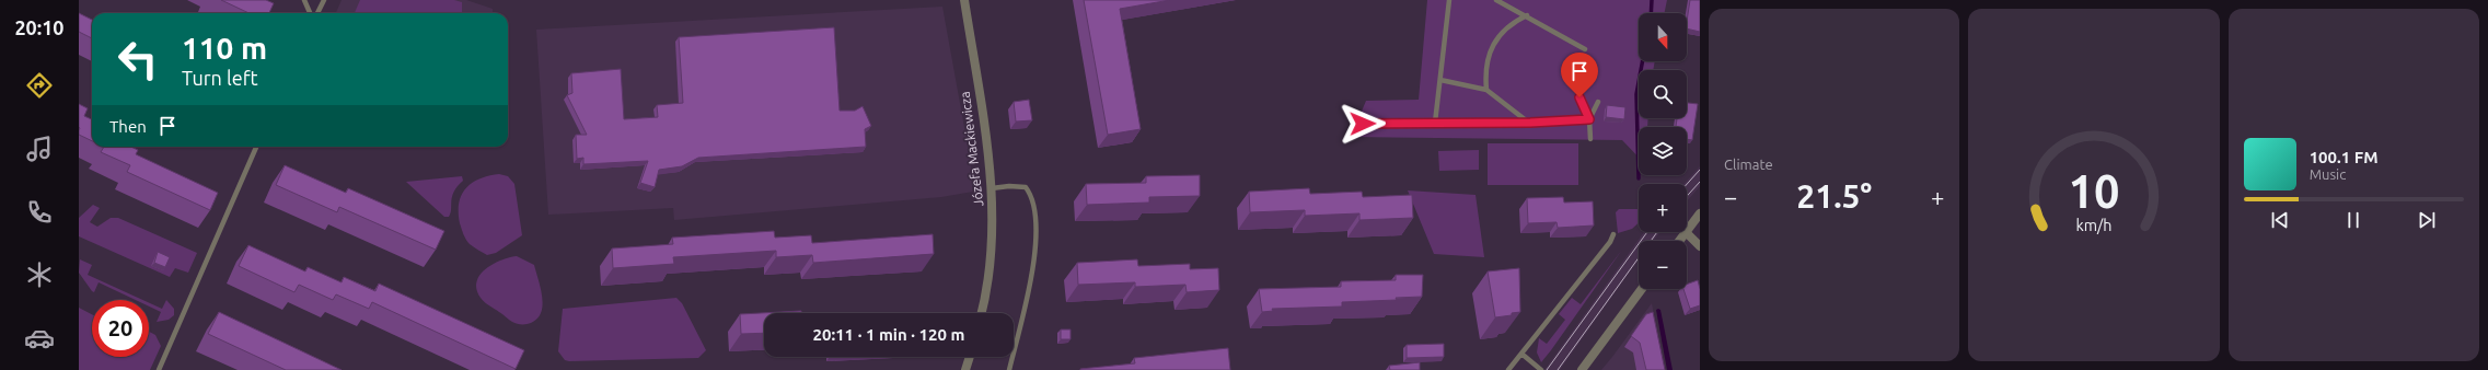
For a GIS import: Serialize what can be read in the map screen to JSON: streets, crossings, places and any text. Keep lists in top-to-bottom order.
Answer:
{
  "streets": {
    "street": ["Józefa Mackiewicza"]
  },
  "north": "bottom",
  "page": {
    "tabs": "20:10",
    "tile": "Climate",
    "map_buttons": ["+", "−"],
    "turn": ["110 m", "Turn left"],
    "then": "Then",
    "song": ["100.1 FM", "Music"],
    "heat": ["−", "21.5°", "+"],
    "limit": "20",
    "trip": "20:11 · 1 min · 120 m",
    "gauge": ["10", "km/h"]
  }
}
